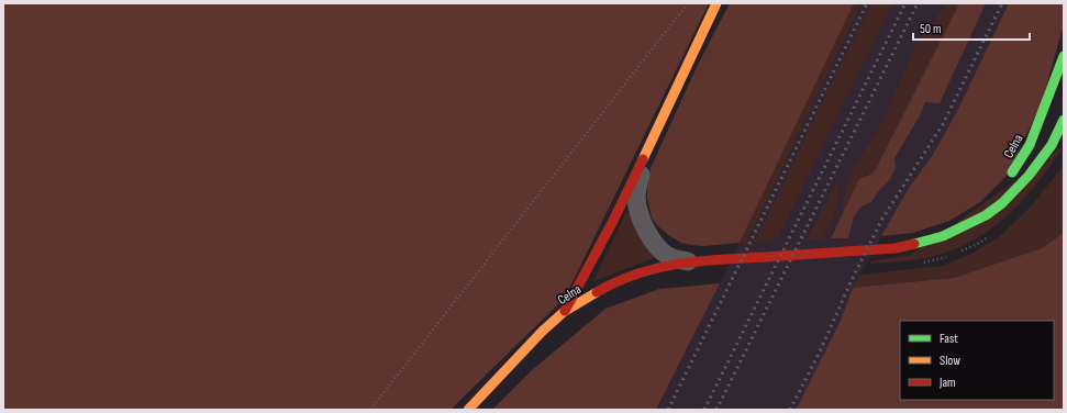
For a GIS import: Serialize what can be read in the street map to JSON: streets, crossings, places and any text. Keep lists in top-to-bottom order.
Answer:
{
  "streets": {
    "street": ["Celna"]
  },
  "legend": ["Fast", "Slow", "Jam"],
  "scale_bar": "50 m"
}
